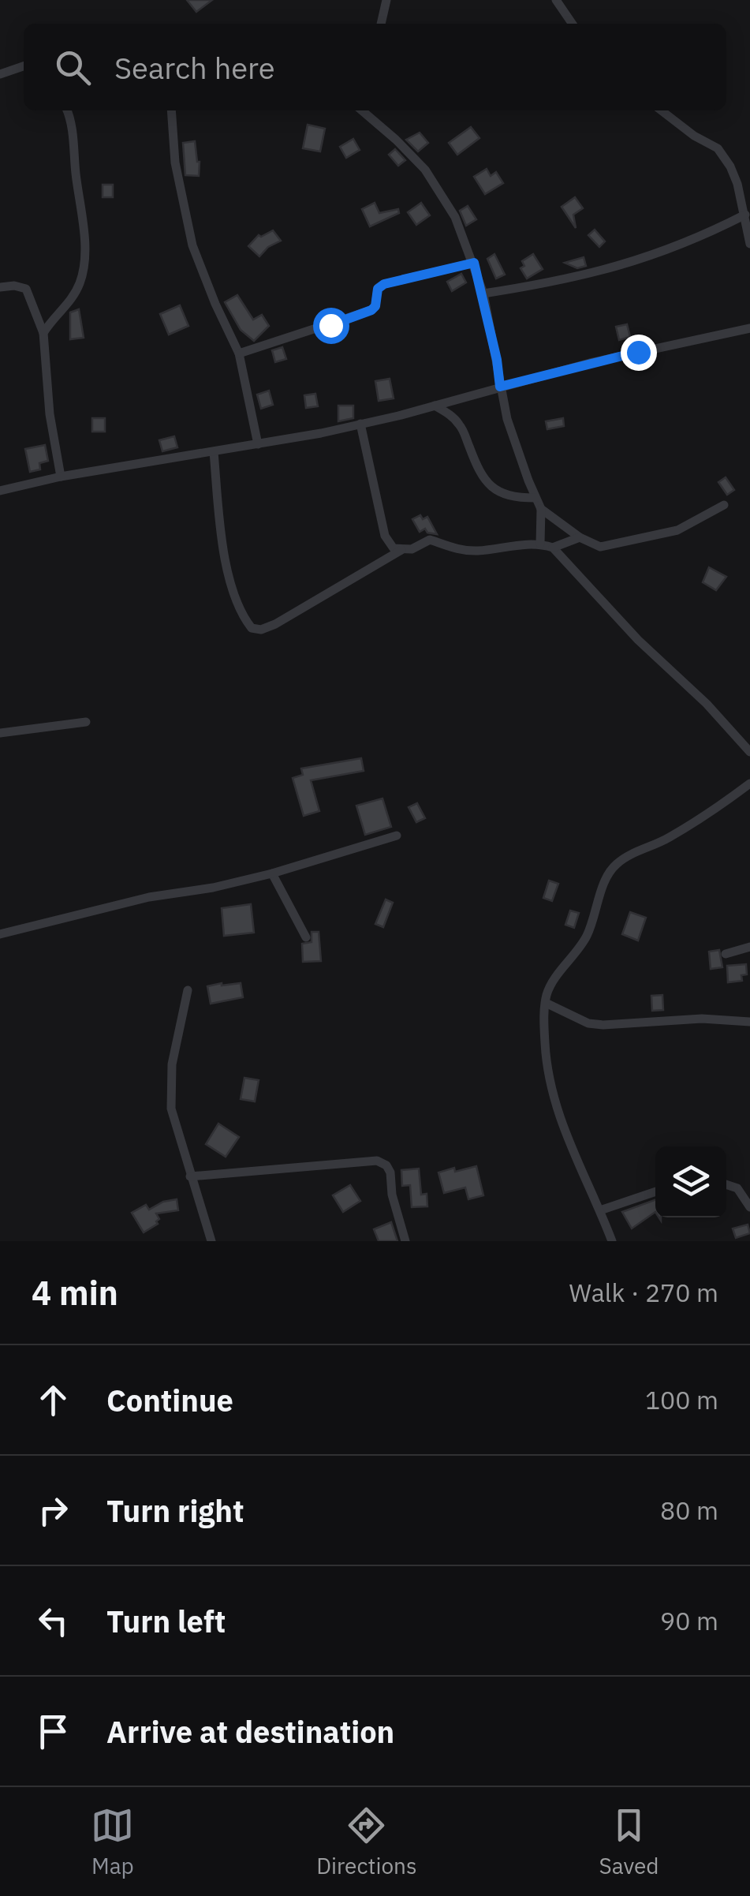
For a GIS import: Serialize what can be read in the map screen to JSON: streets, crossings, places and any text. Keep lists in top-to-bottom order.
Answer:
{
  "page": {
    "search": "Search here",
    "heading": ["4 min", "Walk · 270 m"],
    "list": [
      ["Continue", "100 m"],
      ["Turn right", "80 m"],
      ["Turn left", "90 m"],
      "Arrive at destination"
    ],
    "nav": ["Map", "Directions", "Saved"]
  }
}
